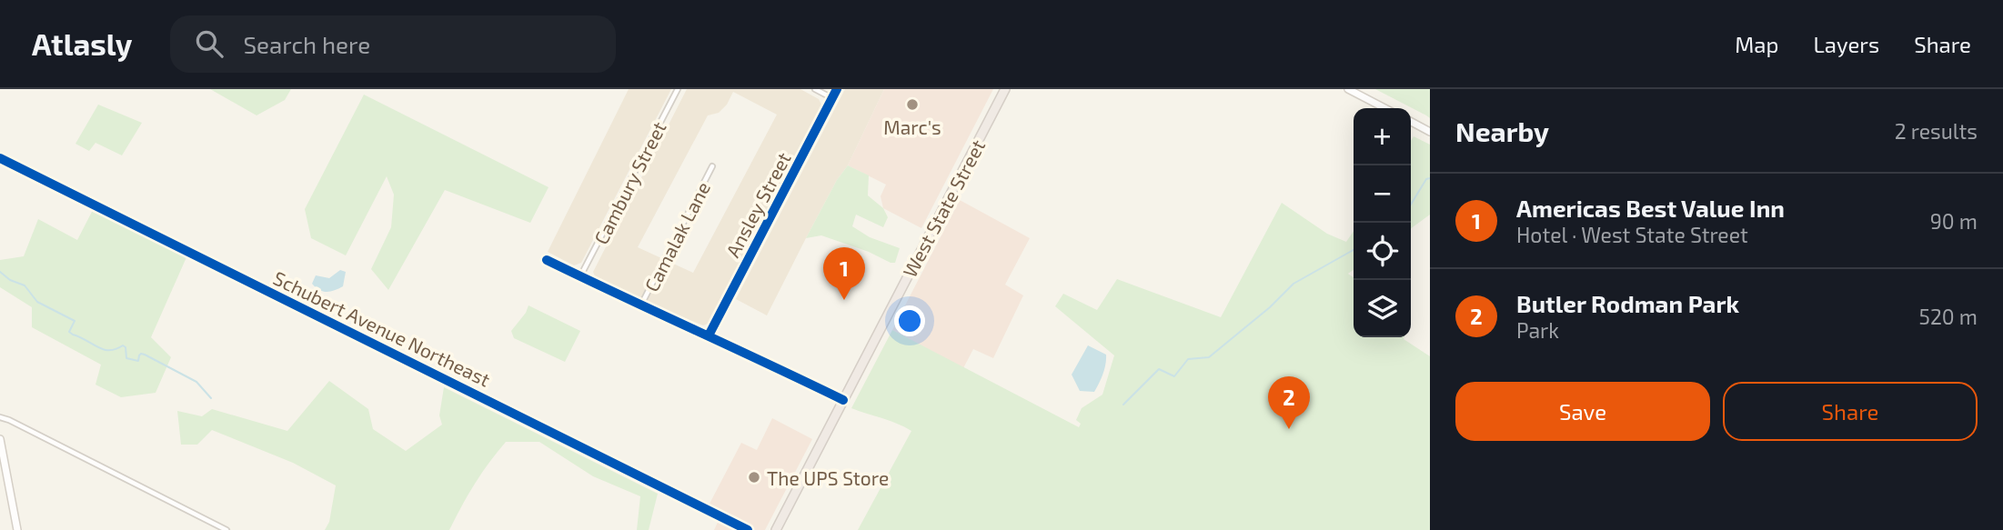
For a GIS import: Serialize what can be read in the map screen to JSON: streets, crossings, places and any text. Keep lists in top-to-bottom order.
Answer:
{
  "streets": {
    "highway": ["West State Street"],
    "street": [
      "Cambury Street",
      "Ansley Street",
      "Camalak Lane",
      "Schubert Avenue Northeast"
    ]
  },
  "places": ["Marc's", "The UPS Store"],
  "page": {
    "header": "Atlasly",
    "search": "Search here",
    "nav": ["Map", "Layers", "Share"],
    "heading": ["Nearby", "2 results"],
    "map_buttons": ["+", "−"],
    "list": [
      {
        "mark": "1",
        "name": "Americas Best Value Inn",
        "note": "Hotel · West State Street",
        "value": "90 m"
      },
      {
        "mark": "2",
        "name": "Butler Rodman Park",
        "note": "Park",
        "value": "520 m"
      }
    ],
    "pins": ["1", "2"],
    "buttons": ["Save", "Share"]
  }
}
